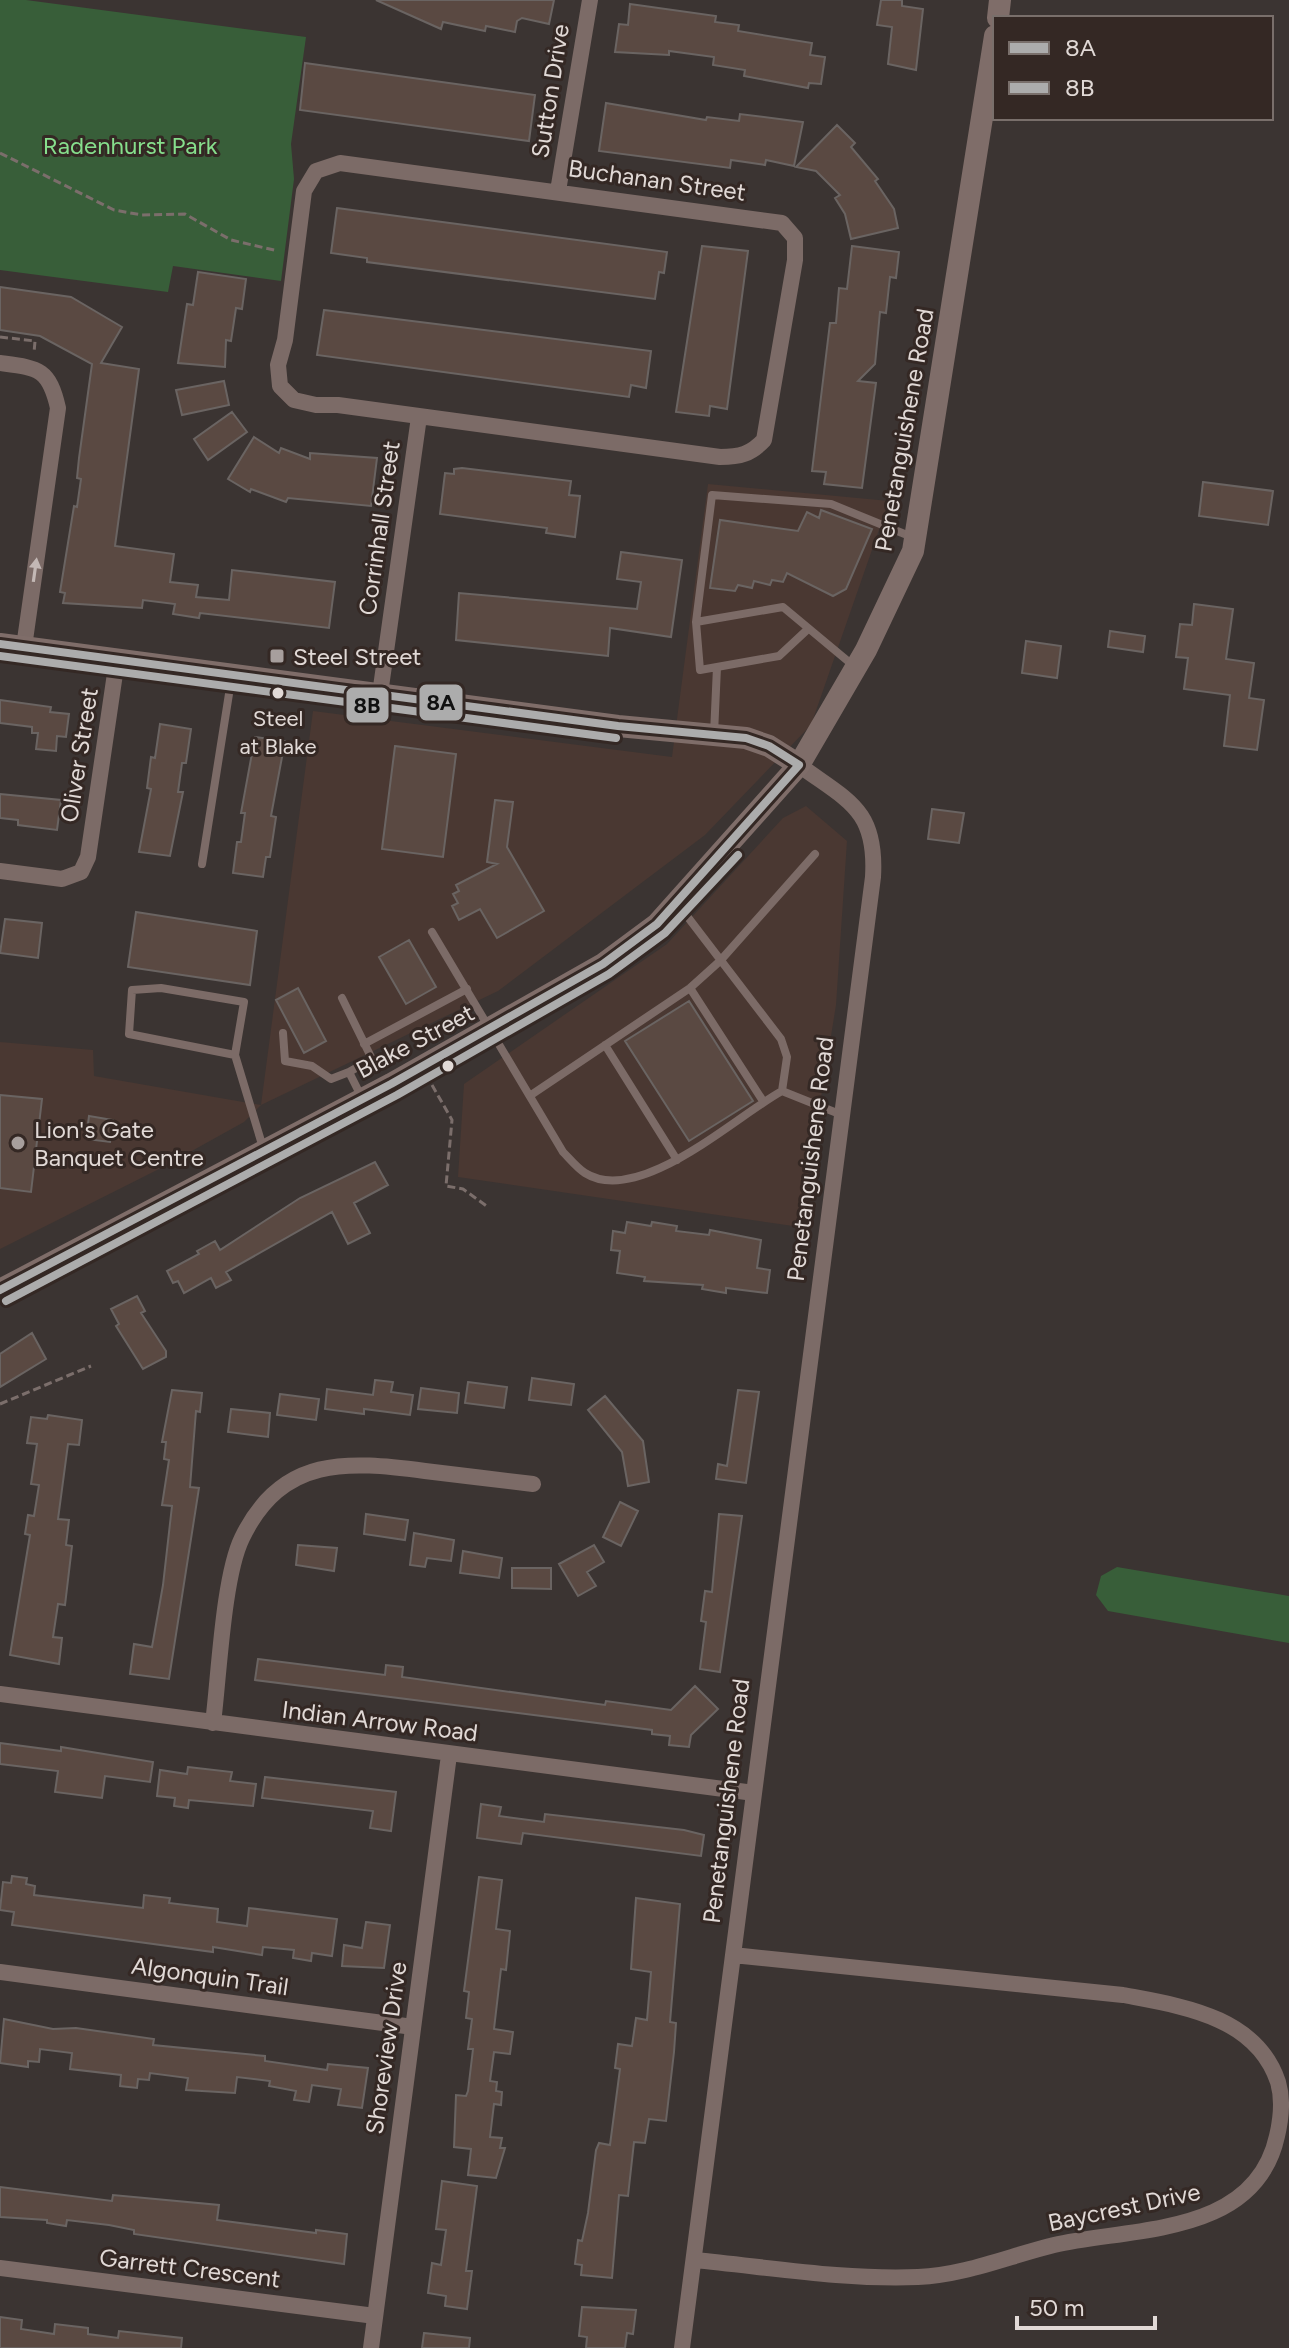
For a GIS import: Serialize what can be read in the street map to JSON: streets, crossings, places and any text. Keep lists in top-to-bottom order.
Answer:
{
  "streets": {
    "main road": ["Penetanguishene Road", "Blake Street"],
    "street": [
      "Sutton Drive",
      "Buchanan Street",
      "Corrinhall Street",
      "Oliver Street",
      "Indian Arrow Road",
      "Algonquin Trail",
      "Shoreview Drive",
      "Baycrest Drive",
      "Garrett Crescent"
    ]
  },
  "crossings": [
    ["Sutton Drive", "Buchanan Street"],
    ["Buchanan Street", "Corrinhall Street"],
    ["Penetanguishene Road", "Blake Street"],
    ["Penetanguishene Road", "Indian Arrow Road"],
    ["Penetanguishene Road", "Baycrest Drive"],
    ["Indian Arrow Road", "Shoreview Drive"],
    ["Algonquin Trail", "Shoreview Drive"],
    ["Shoreview Drive", "Garrett Crescent"]
  ],
  "parks": ["Radenhurst Park"],
  "places": {
    "transit": ["Steel Street"],
    "other": ["Steel at Blake", "Lion's Gate Banquet Centre"]
  },
  "lines": ["transit line 8A", "transit line 8B"],
  "legend": ["8A", "8B"],
  "scale_bar": "50 m"
}
